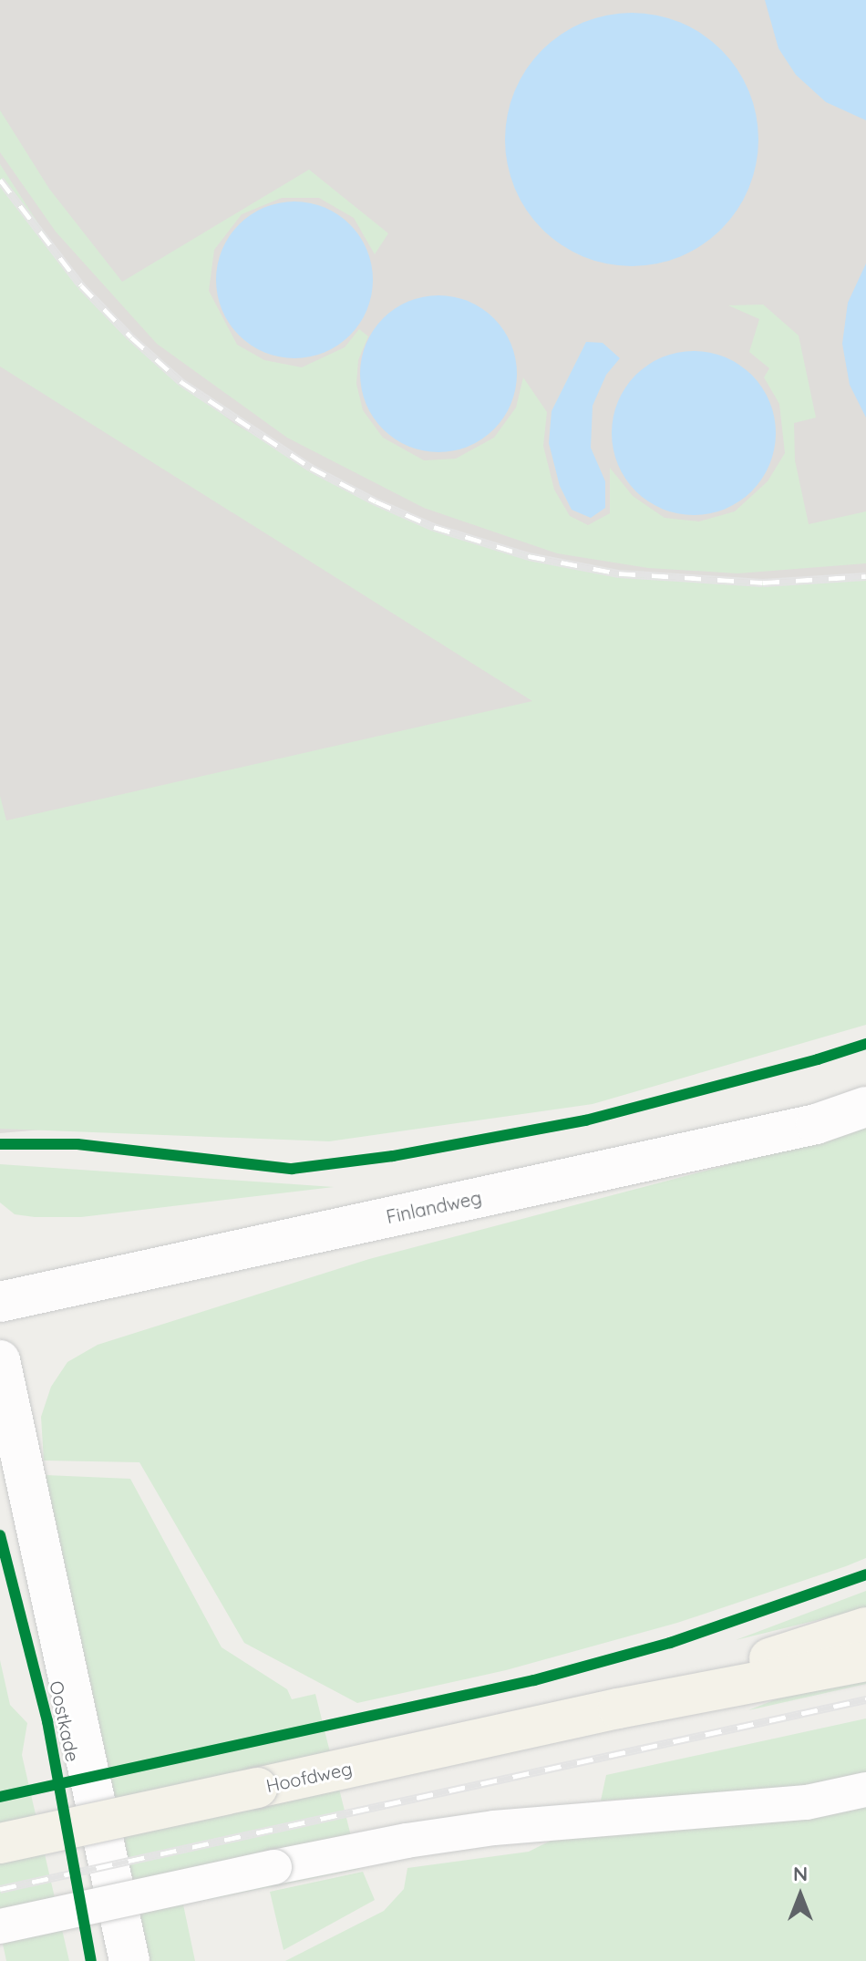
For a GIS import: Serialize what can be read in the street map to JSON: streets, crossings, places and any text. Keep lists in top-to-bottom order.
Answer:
{
  "streets": {
    "main road": ["Hoofdweg"],
    "street": ["Finlandweg", "Oostkade"]
  },
  "north": "top"
}
